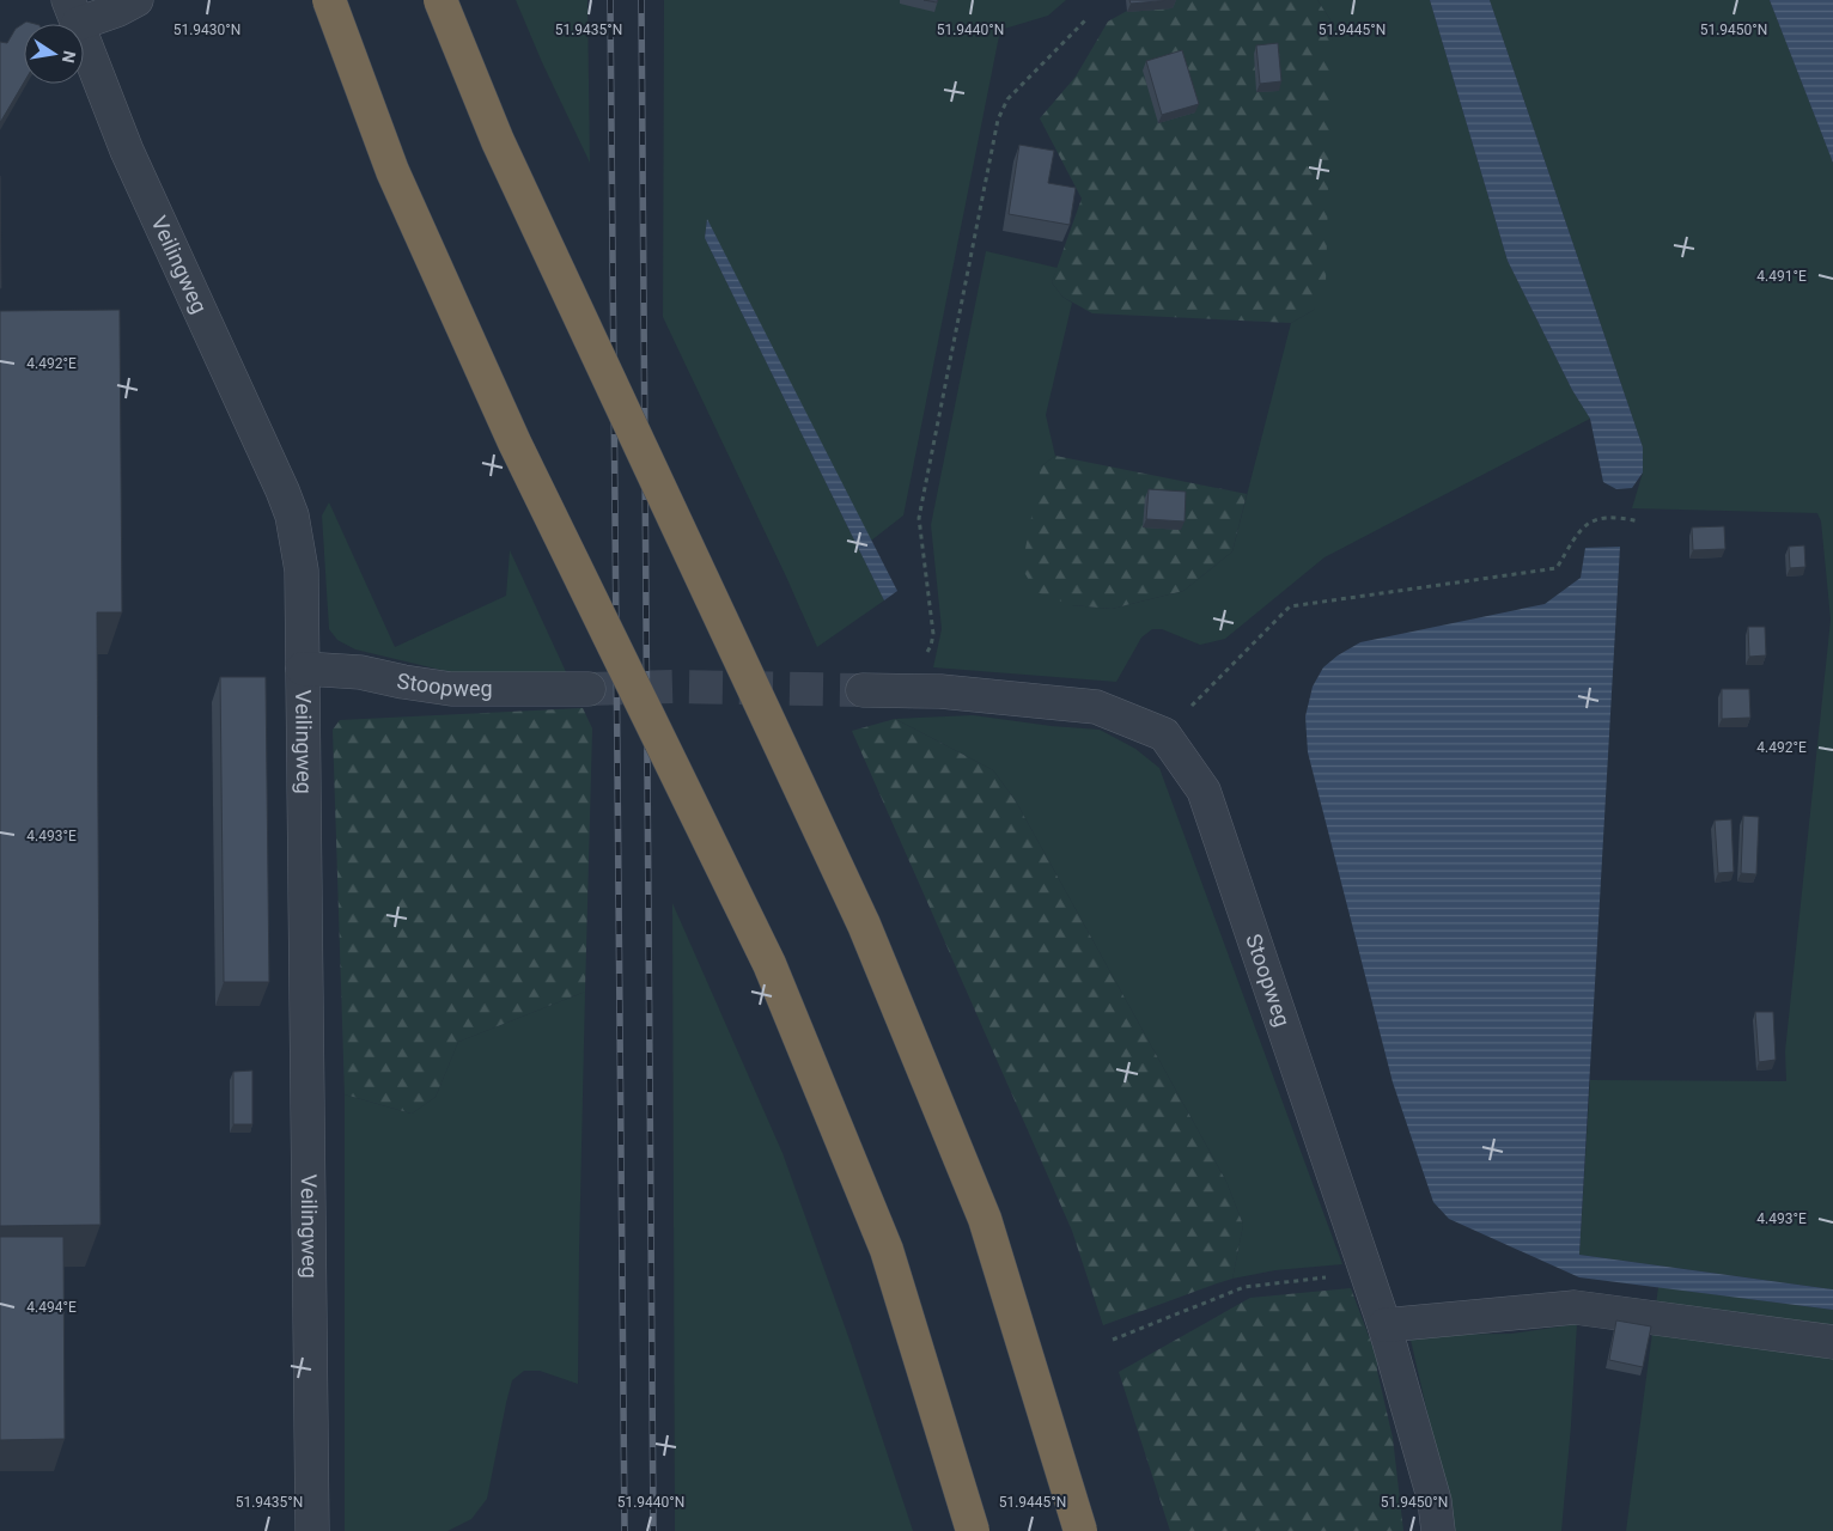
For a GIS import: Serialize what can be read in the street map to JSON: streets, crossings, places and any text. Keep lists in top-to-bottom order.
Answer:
{
  "streets": {
    "street": ["Veilingweg", "Stoopweg"]
  },
  "crossings": [
    ["Veilingweg", "Stoopweg"]
  ],
  "north": "right",
  "coordinates": [
    "51.9430°N",
    "51.9435°N",
    "51.9440°N",
    "51.9445°N",
    "51.9450°N",
    "4.491°E",
    "4.492°E",
    "4.493°E",
    "4.494°E"
  ]
}
